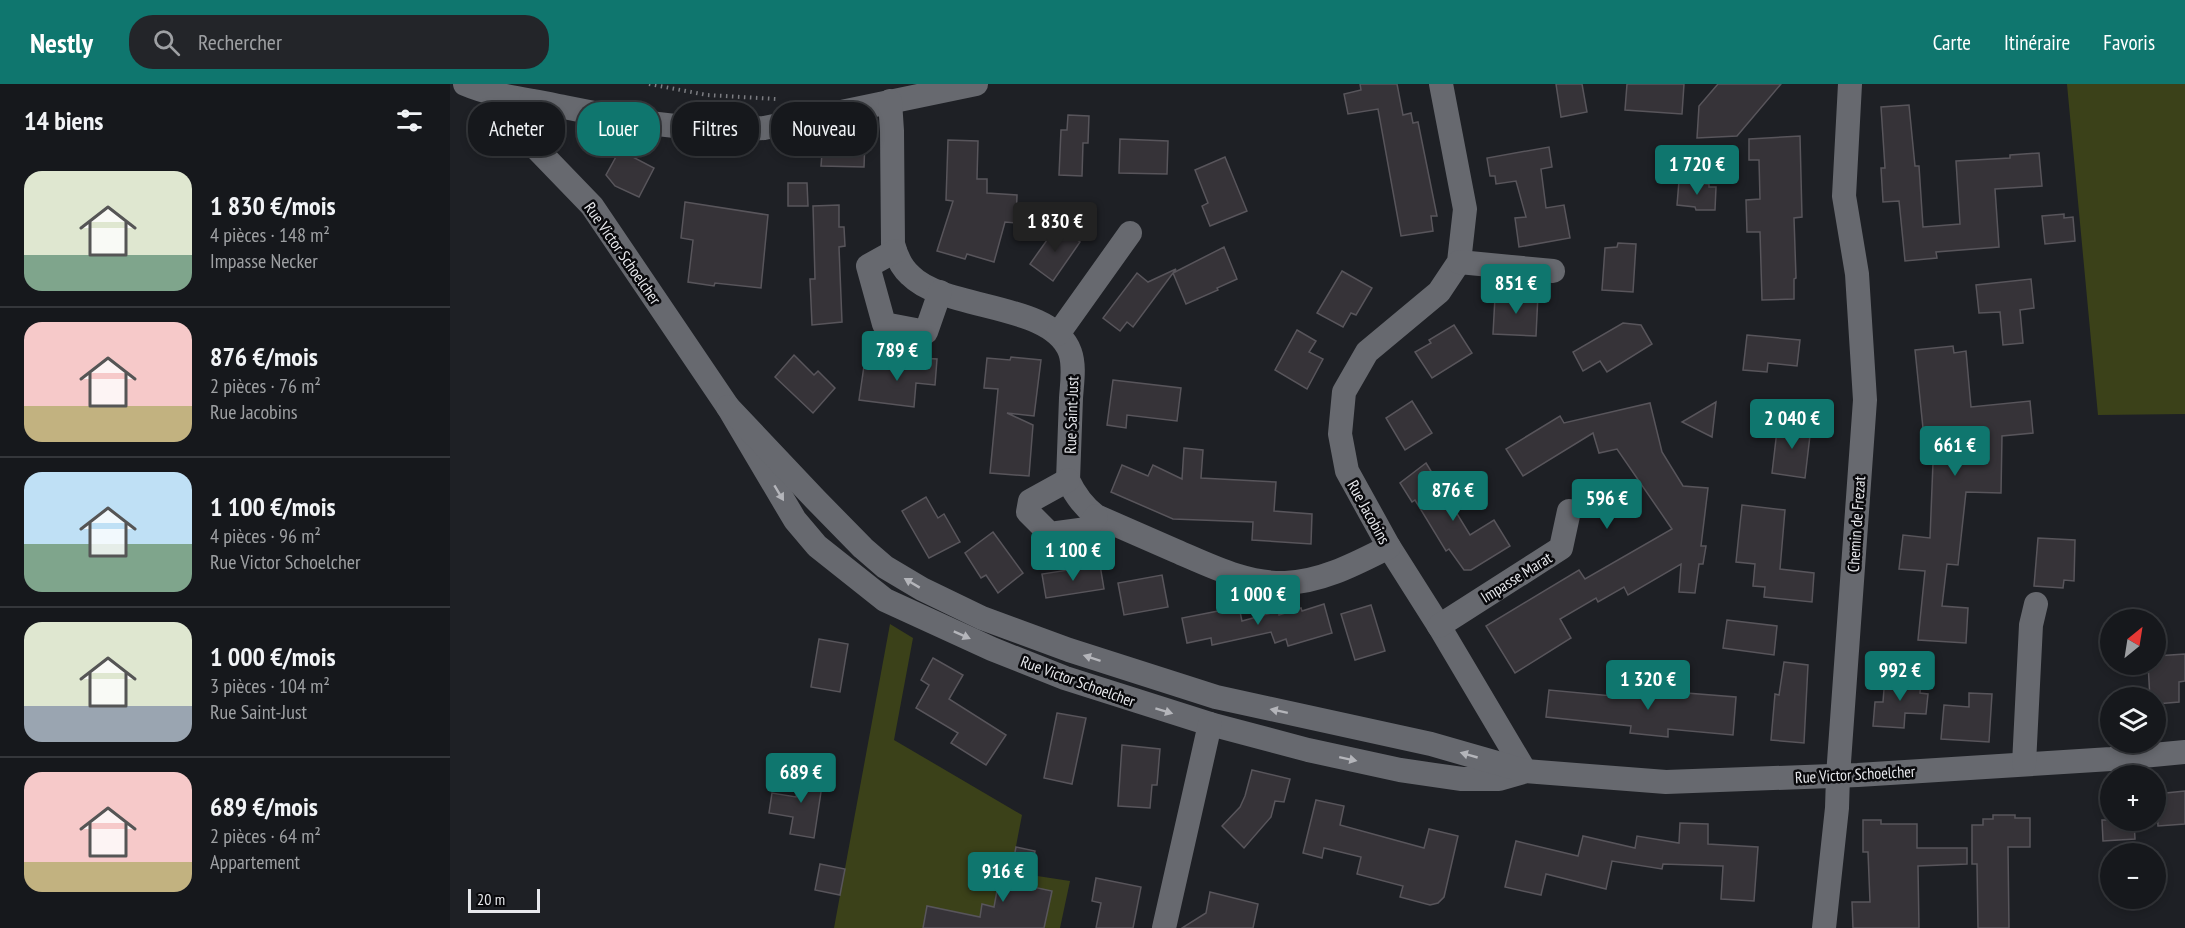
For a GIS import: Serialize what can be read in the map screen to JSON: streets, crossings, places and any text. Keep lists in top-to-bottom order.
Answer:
{
  "streets": {
    "street": [
      "Rue Victor Schoelcher",
      "Rue Saint-Just",
      "Rue Jacobins",
      "Chemin de Frezat",
      "Impasse Marat"
    ]
  },
  "crossings": [
    ["Rue Victor Schoelcher", "Rue Jacobins"],
    ["Rue Victor Schoelcher", "Chemin de Frezat"],
    ["Rue Jacobins", "Impasse Marat"]
  ],
  "scale_bar": "20 m",
  "north": "top right",
  "page": {
    "header": "Nestly",
    "search": "Rechercher",
    "nav": ["Carte", "Itinéraire", "Favoris"],
    "heading": "14 biens",
    "chip": [
      "Acheter",
      "Louer",
      "Filtres",
      "Nouveau"
    ],
    "price": [
      "1 720 €",
      "1 830 €",
      "851 €",
      "789 €",
      "2 040 €",
      "661 €",
      "876 €",
      "596 €",
      "1 100 €",
      "1 000 €",
      "992 €",
      "1 320 €",
      "689 €",
      "916 €"
    ],
    "list": [
      {
        "name": "1 830 €/mois",
        "note": "4 pièces · 148 m² · Impasse Necker"
      },
      {
        "name": "876 €/mois",
        "note": "2 pièces · 76 m² · Rue Jacobins"
      },
      {
        "name": "1 100 €/mois",
        "note": "4 pièces · 96 m² · Rue Victor Schoelcher"
      },
      {
        "name": "1 000 €/mois",
        "note": "3 pièces · 104 m² · Rue Saint-Just"
      },
      {
        "name": "689 €/mois",
        "note": "2 pièces · 64 m² · Appartement"
      }
    ],
    "map_buttons": ["+", "−"],
    "scale": "20 m"
  }
}
